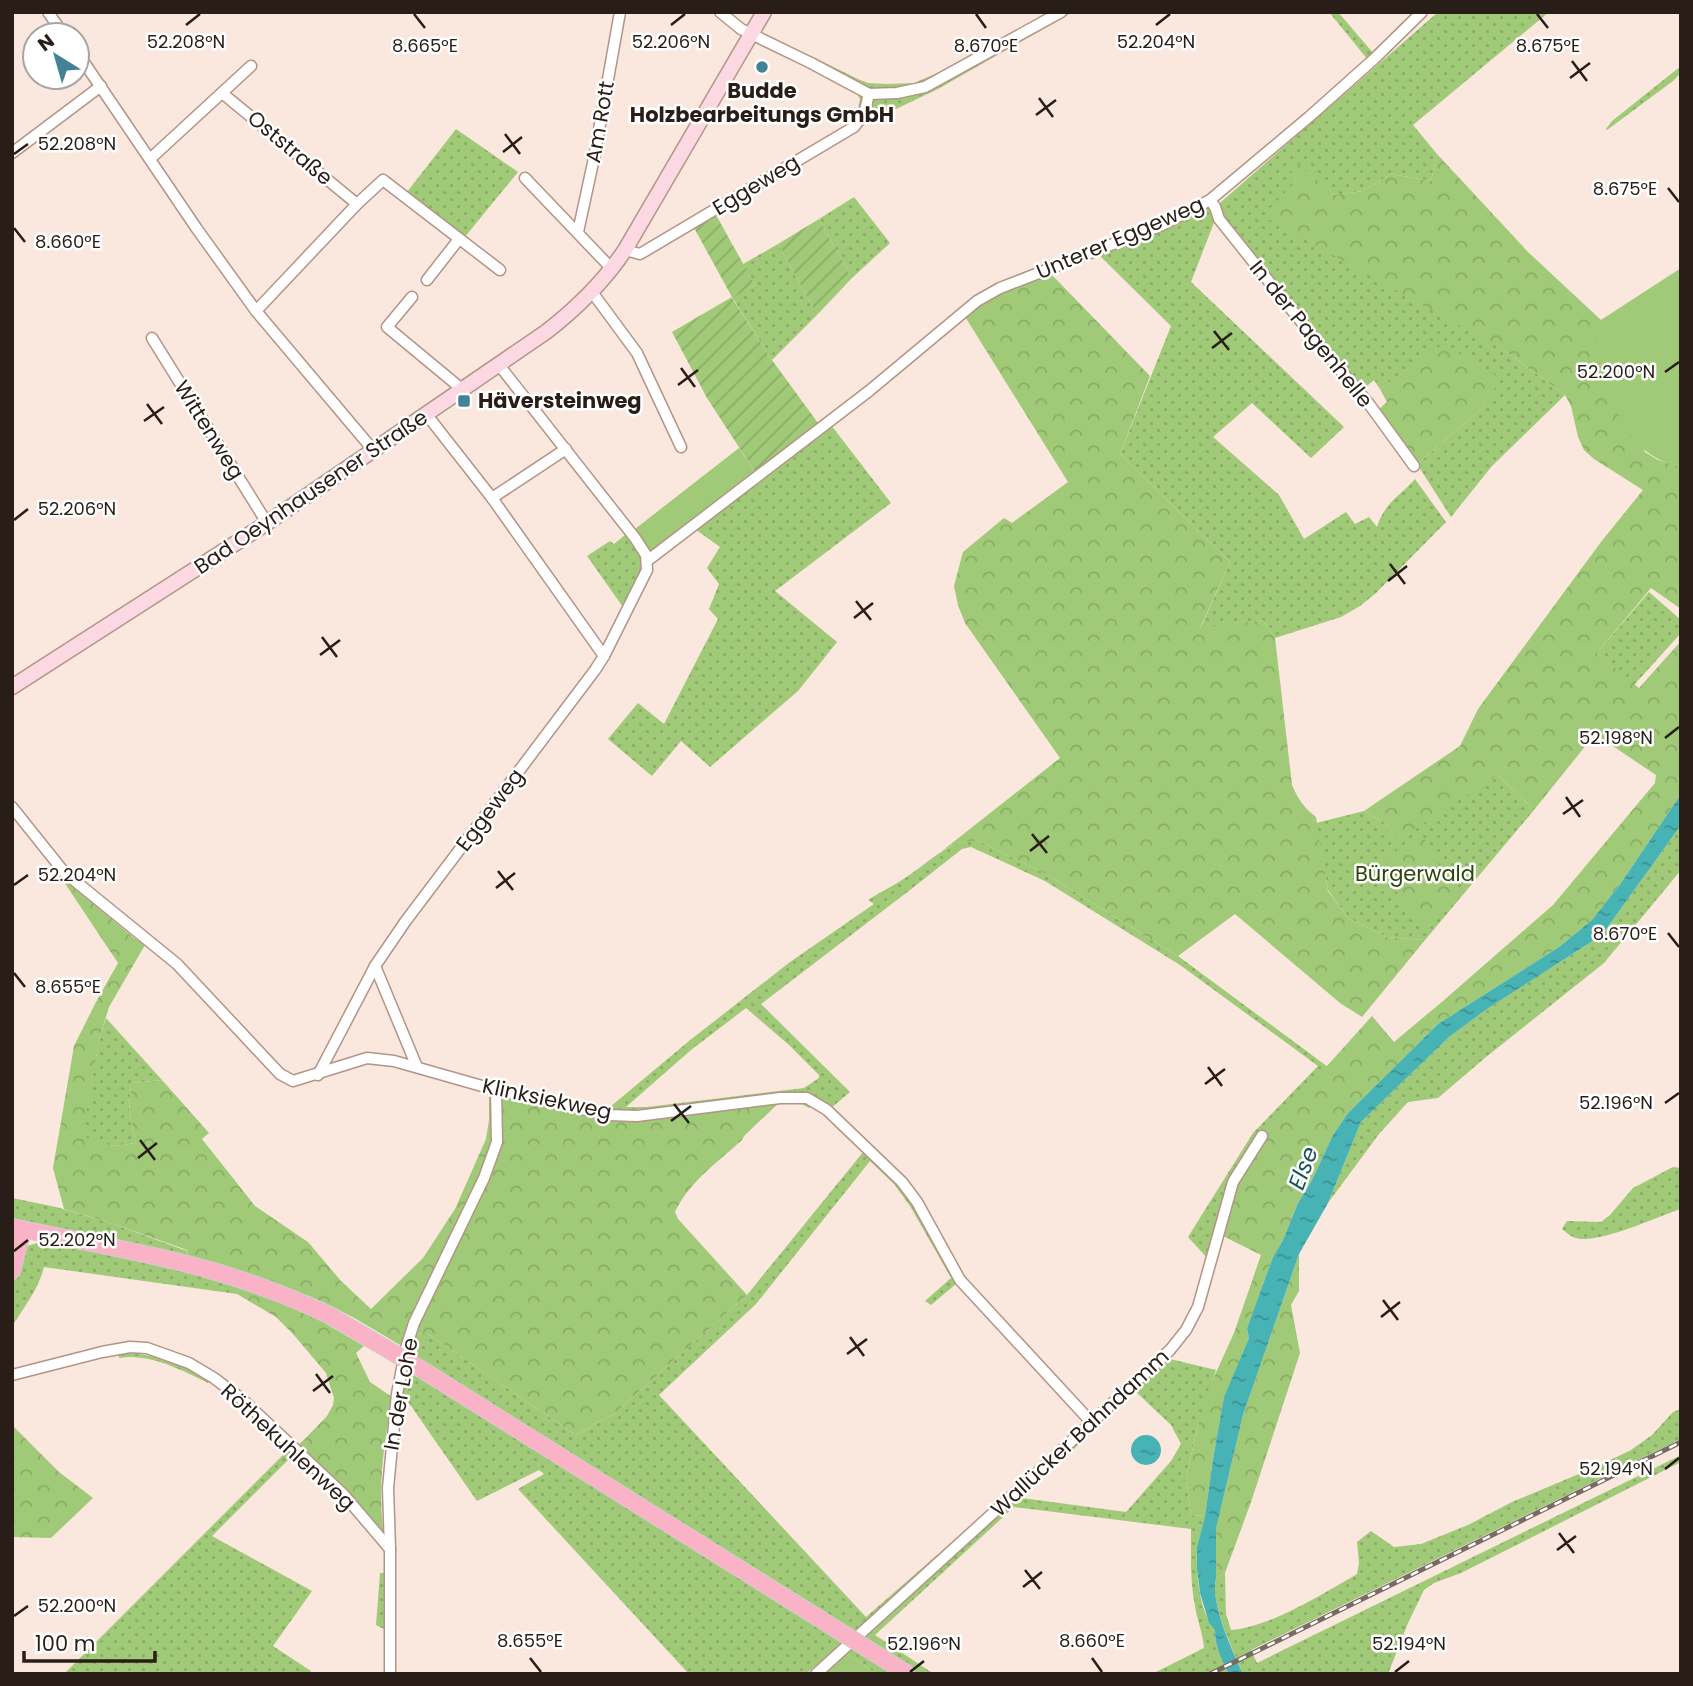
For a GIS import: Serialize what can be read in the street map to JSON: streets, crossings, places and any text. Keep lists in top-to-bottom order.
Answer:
{
  "streets": {
    "main road": ["Bad Oeynhausener Straße"],
    "street": [
      "Am Rott",
      "Oststraße",
      "Eggeweg",
      "Unterer Eggeweg",
      "In der Pagenhelle",
      "Wittenweg",
      "Klinksiekweg",
      "In der Lohe",
      "Wallücker Bahndamm",
      "Röthekuhlenweg"
    ]
  },
  "crossings": [
    ["Eggeweg", "Unterer Eggeweg"],
    ["Eggeweg", "Bad Oeynhausener Straße"],
    ["Eggeweg", "Klinksiekweg"],
    ["Unterer Eggeweg", "In der Pagenhelle"],
    ["Wittenweg", "Bad Oeynhausener Straße"],
    ["Klinksiekweg", "In der Lohe"],
    ["Klinksiekweg", "Wallücker Bahndamm"],
    ["In der Lohe", "Röthekuhlenweg"]
  ],
  "water": ["Else"],
  "parks": ["Bürgerwald"],
  "places": {
    "other": ["Budde Holzbearbeitungs GmbH"],
    "transit": ["Häversteinweg"]
  },
  "scale_bar": "100 m",
  "north": "top left",
  "coordinates": [
    "52.208°N",
    "52.206°N",
    "52.204°N",
    "8.665°E",
    "8.670°E",
    "8.675°E",
    "8.660°E",
    "52.200°N",
    "52.198°N",
    "8.655°E",
    "52.196°N",
    "52.202°N",
    "52.194°N"
  ]
}
